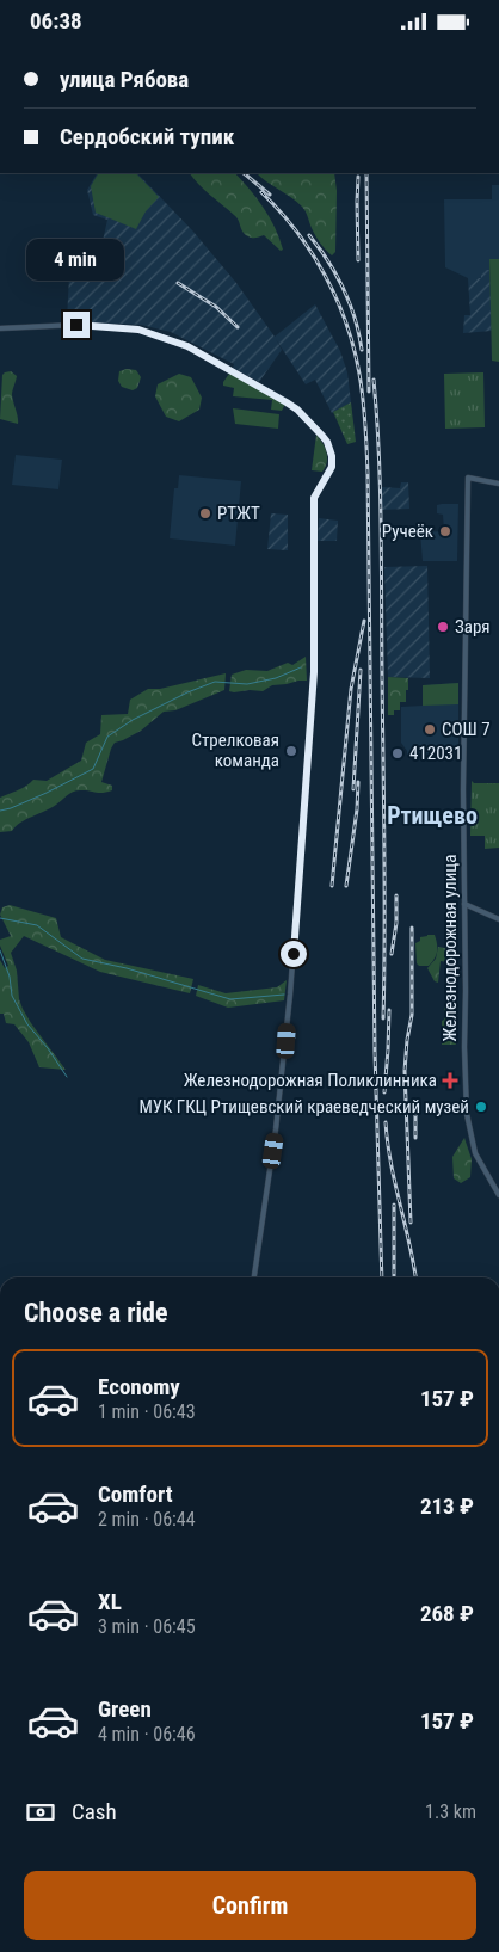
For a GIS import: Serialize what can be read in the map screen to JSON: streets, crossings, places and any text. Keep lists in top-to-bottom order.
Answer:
{
  "streets": {
    "street": ["Железнодорожная улица"]
  },
  "districts": ["Ртищево"],
  "places": {
    "other": [
      "РТЖТ",
      "Ручеёк",
      "Заря",
      "СОШ 7",
      "Стрелковая команда",
      "412031",
      "МУК ГКЦ Ртищевский краеведческий музей"
    ],
    "health": ["Железнодорожная Поликлинника"]
  },
  "page": {
    "status": "06:38",
    "banner": ["улица Рябова", "Сердобский тупик"],
    "bubble": "4 min",
    "heading": "Choose a ride",
    "list": [
      {
        "name": "Economy",
        "note": "1 min · 06:43",
        "value": "157 ₽"
      },
      {
        "name": "Comfort",
        "note": "2 min · 06:44",
        "value": "213 ₽"
      },
      {
        "name": "XL",
        "note": "3 min · 06:45",
        "value": "268 ₽"
      },
      {
        "name": "Green",
        "note": "4 min · 06:46",
        "value": "157 ₽"
      }
    ],
    "pay": ["Cash", "1.3 km"],
    "buttons": "Confirm"
  }
}
